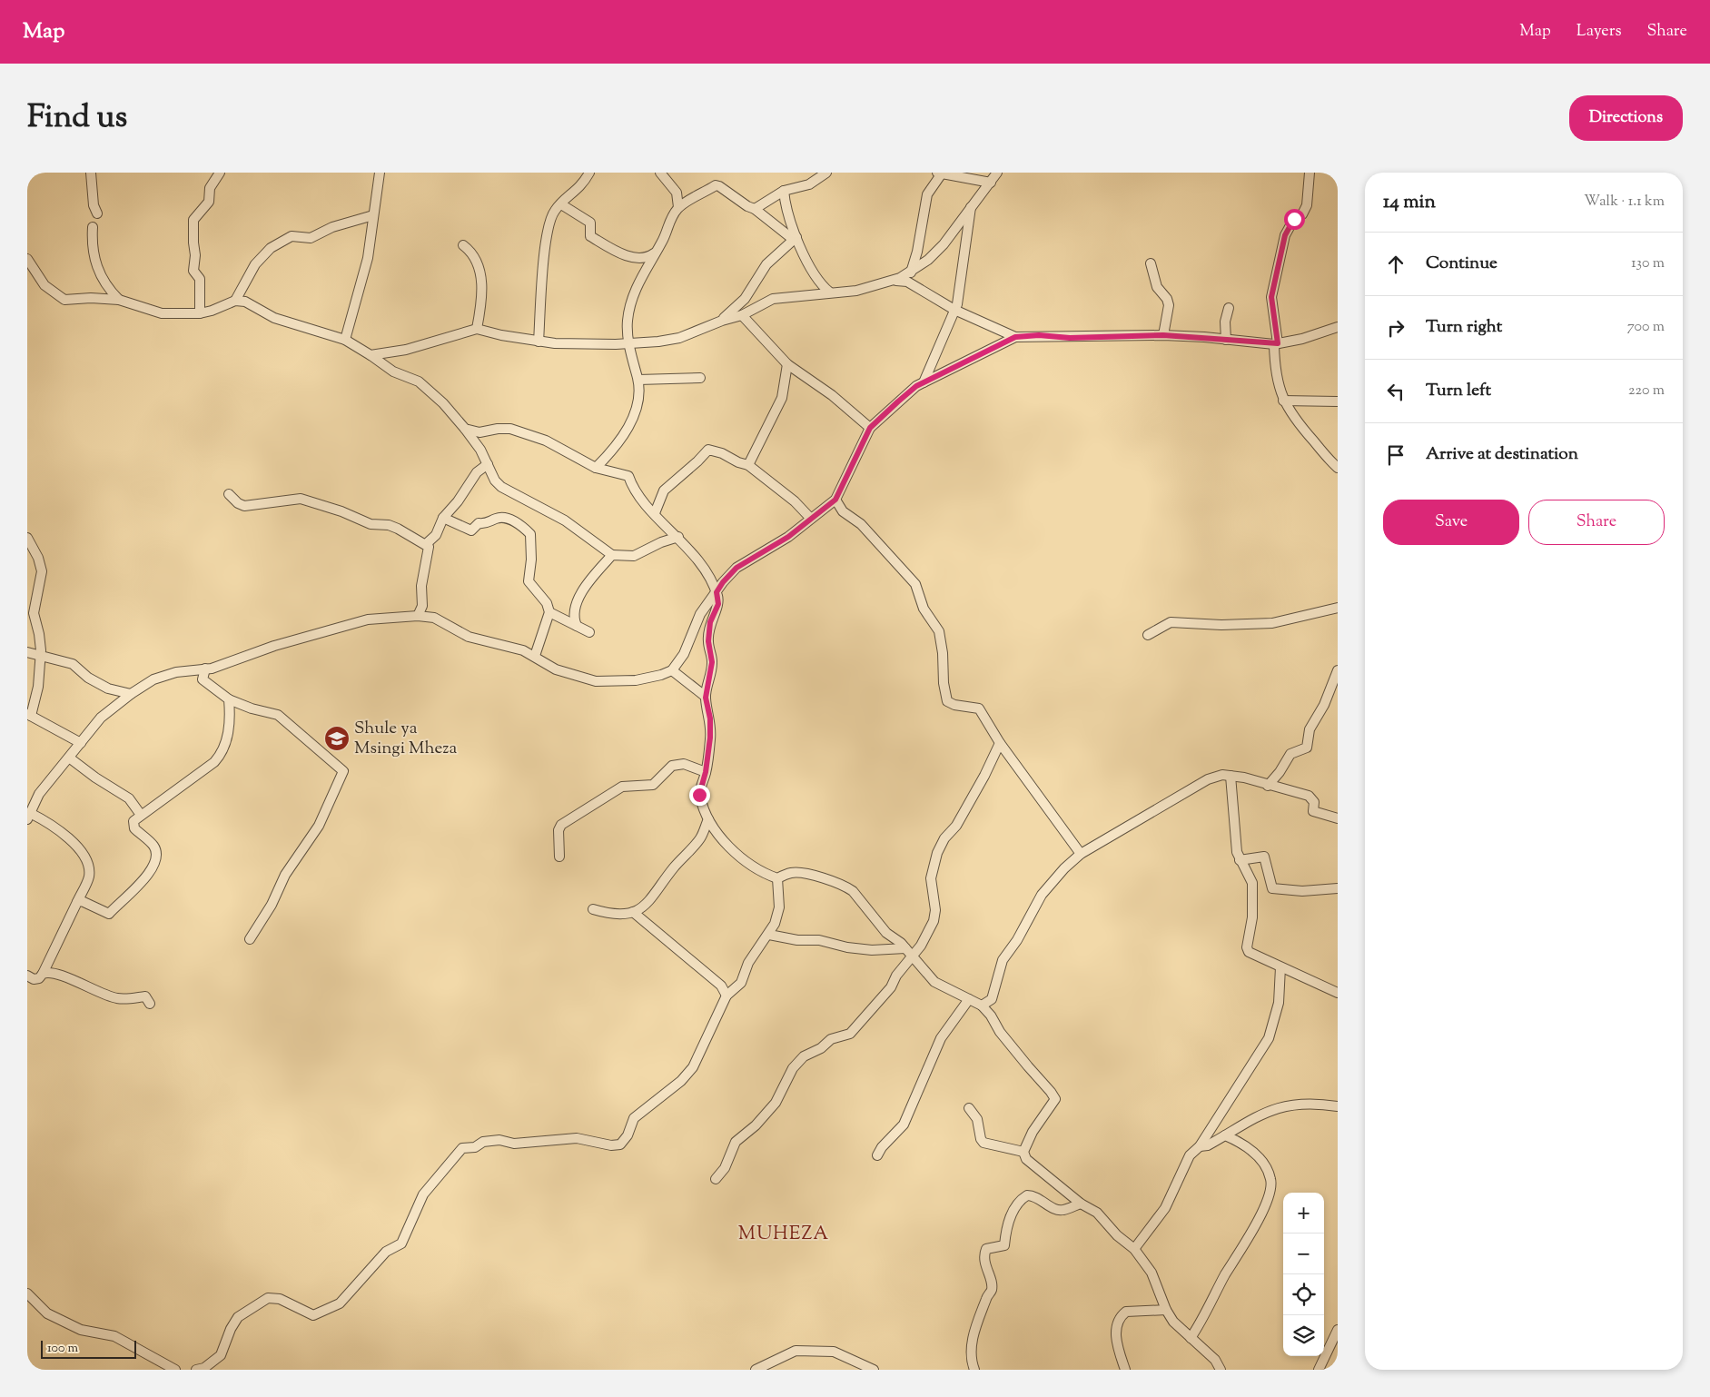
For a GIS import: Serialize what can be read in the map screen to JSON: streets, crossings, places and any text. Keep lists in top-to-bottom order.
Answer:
{
  "districts": ["MUHEZA"],
  "places": {
    "school or university": ["Shule ya Msingi Mheza"]
  },
  "scale_bar": "100 m",
  "page": {
    "header": "Map",
    "nav": ["Map", "Layers", "Share"],
    "title": "Find us",
    "buttons": [
      "Directions",
      ["Save", "Share"]
    ],
    "heading": ["14 min", "Walk · 1.1 km"],
    "list": [
      ["Continue", "130 m"],
      ["Turn right", "700 m"],
      ["Turn left", "220 m"],
      "Arrive at destination"
    ],
    "map_buttons": ["+", "−"],
    "scale": "100 m"
  }
}
